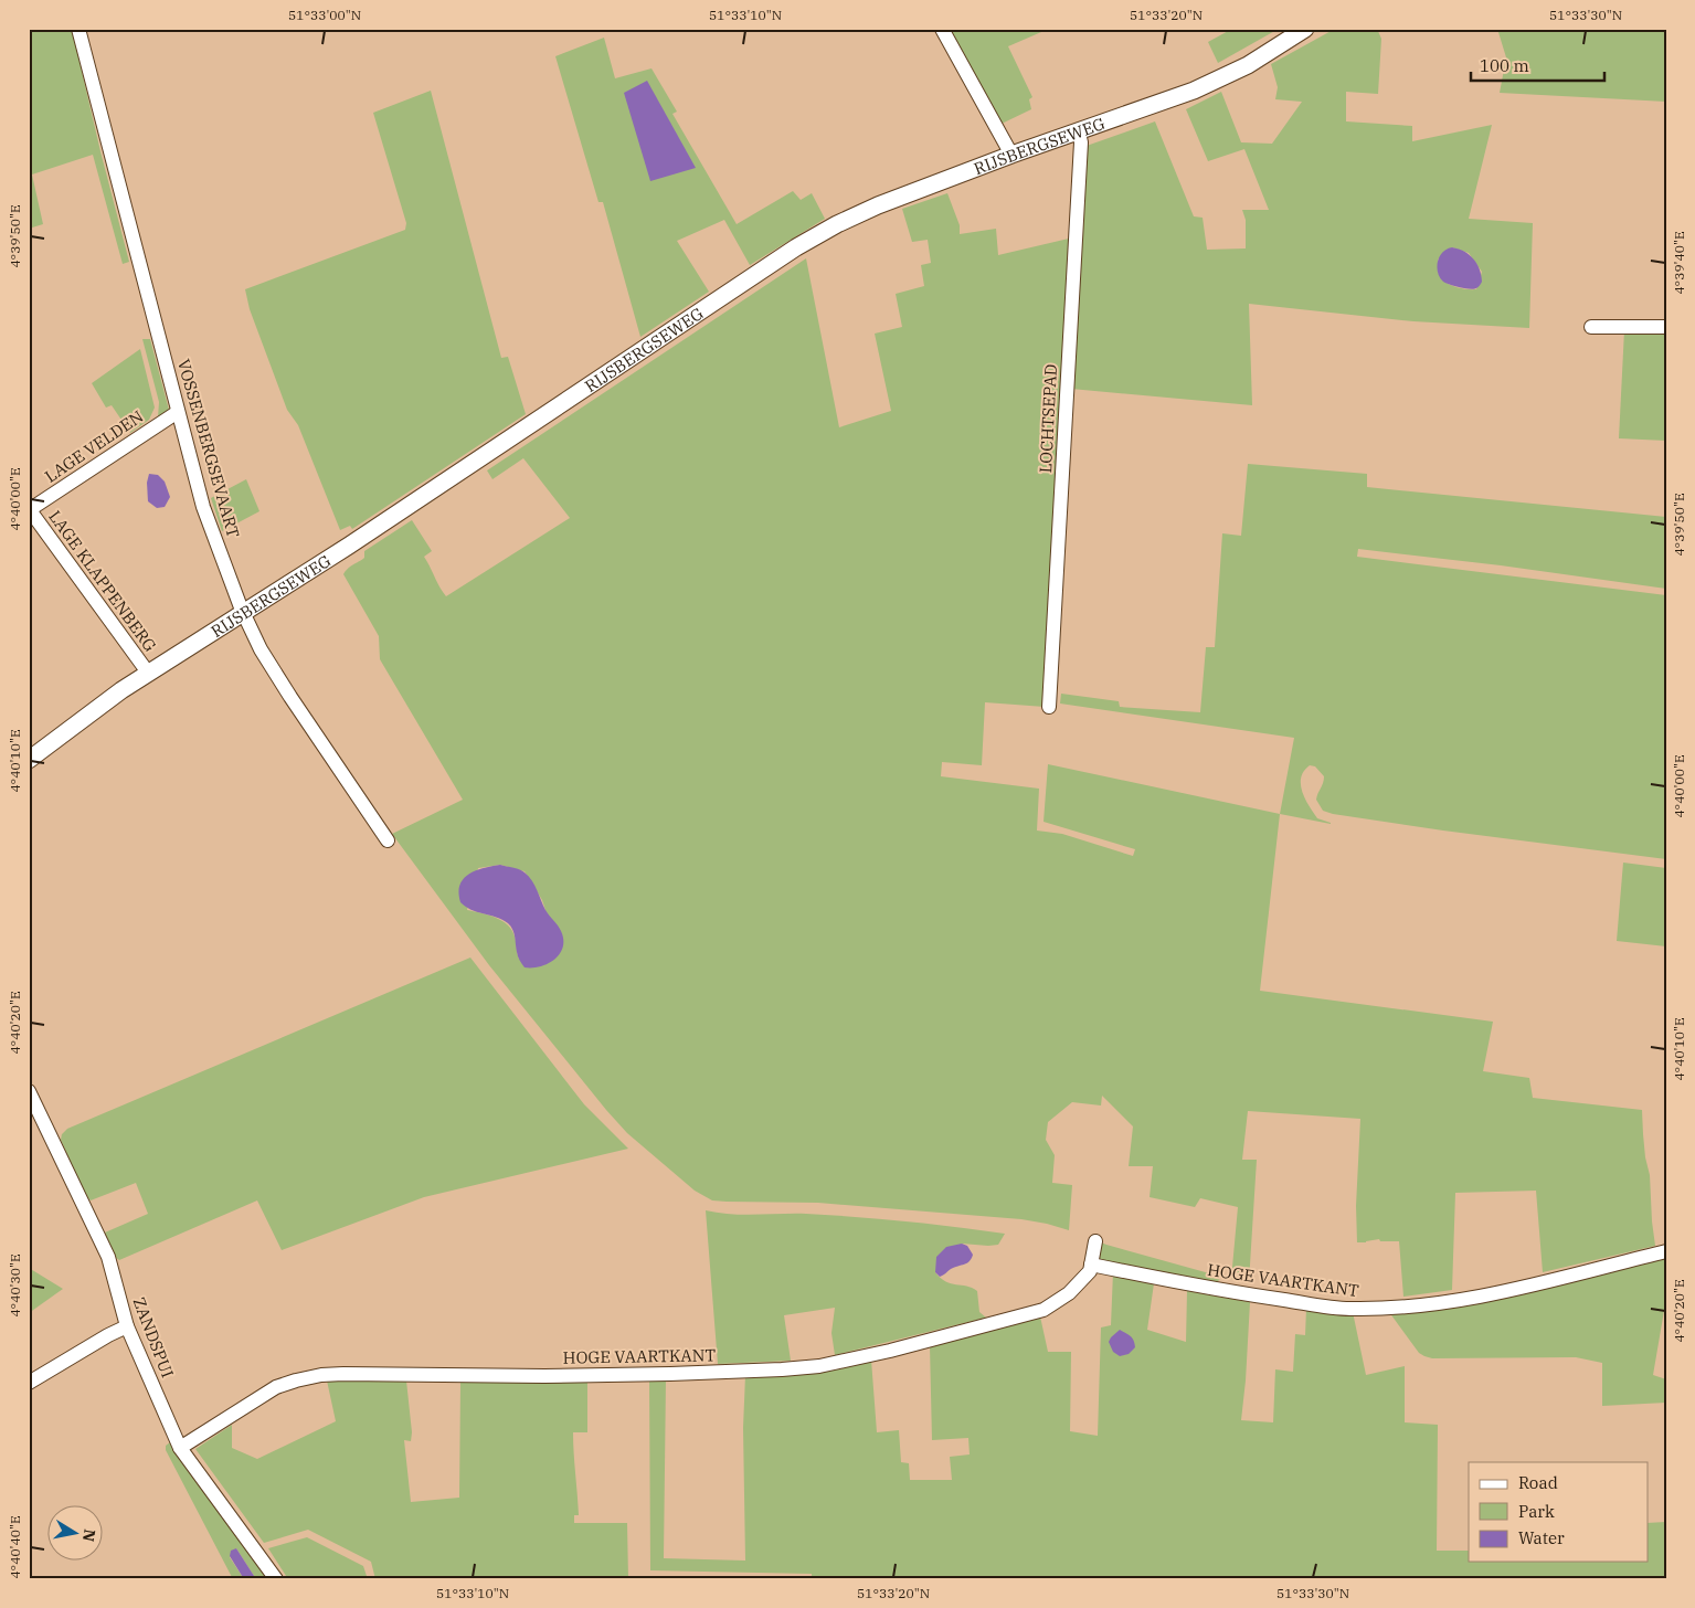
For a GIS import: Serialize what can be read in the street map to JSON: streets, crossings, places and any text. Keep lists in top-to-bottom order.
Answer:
{
  "streets": {
    "main road": ["RIJSBERGSEWEG"],
    "street": [
      "LOCHTSEPAD",
      "LAGE VELDEN",
      "VOSSENBERGSEVAART",
      "LAGE KLAPPENBERG",
      "HOGE VAARTKANT",
      "ZANDSPUI"
    ]
  },
  "crossings": [
    ["RIJSBERGSEWEG", "LOCHTSEPAD"],
    ["RIJSBERGSEWEG", "VOSSENBERGSEVAART"],
    ["RIJSBERGSEWEG", "LAGE KLAPPENBERG"],
    ["LAGE VELDEN", "VOSSENBERGSEVAART"],
    ["LAGE VELDEN", "LAGE KLAPPENBERG"],
    ["HOGE VAARTKANT", "ZANDSPUI"]
  ],
  "legend": ["Road", "Park", "Water"],
  "scale_bar": "100 m",
  "north": "right",
  "coordinates": [
    "51°33'00\"N",
    "51°33'10\"N",
    "51°33'20\"N",
    "51°33'30\"N",
    "4°39'50\"E",
    "4°39'40\"E",
    "4°40'00\"E",
    "4°40'10\"E",
    "4°40'20\"E",
    "4°40'30\"E",
    "4°40'40\"E"
  ]
}
